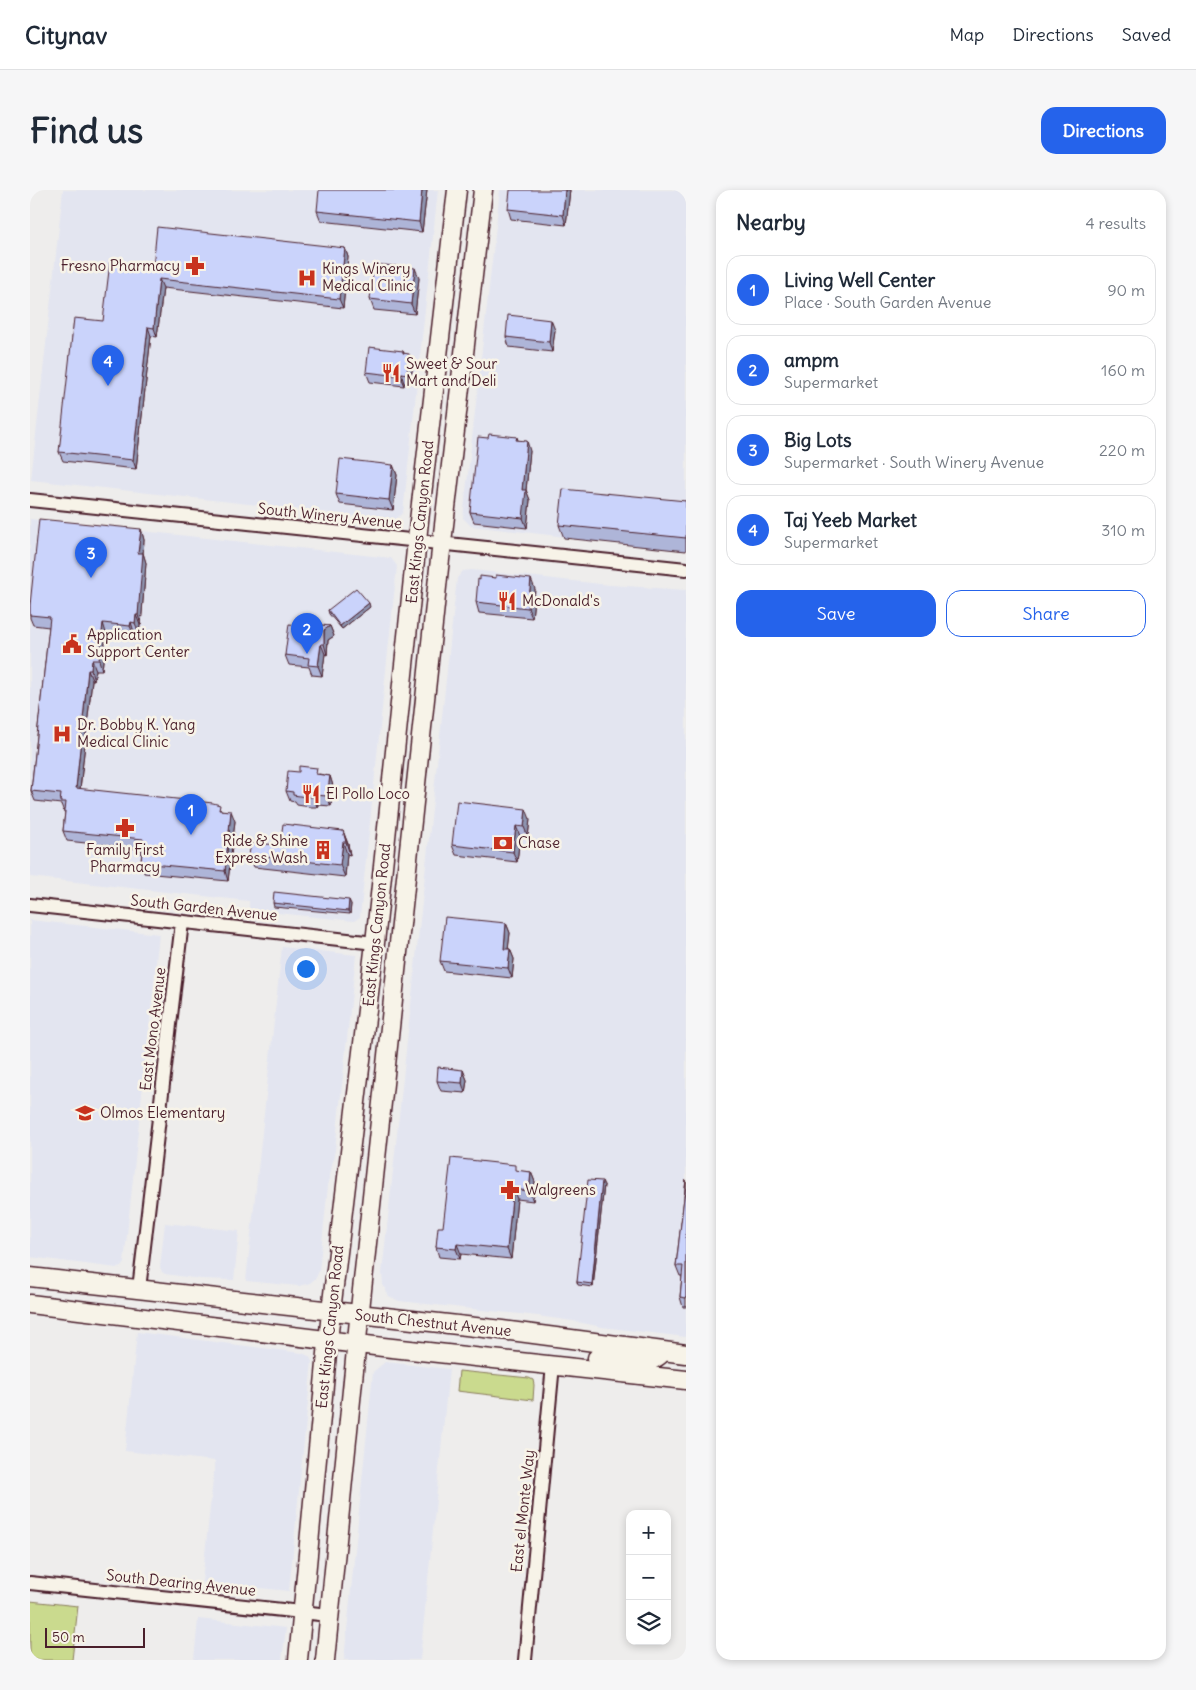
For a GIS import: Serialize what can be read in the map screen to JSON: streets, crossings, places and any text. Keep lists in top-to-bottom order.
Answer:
{
  "streets": {
    "main road": ["East Kings Canyon Road", "South Chestnut Avenue"],
    "street": [
      "South Winery Avenue",
      "South Garden Avenue",
      "East Mono Avenue",
      "East el Monte Way",
      "South Dearing Avenue"
    ]
  },
  "crossings": [
    ["South Winery Avenue", "East Kings Canyon Road"],
    ["East Kings Canyon Road", "South Garden Avenue"],
    ["East Kings Canyon Road", "South Chestnut Avenue"],
    ["East Kings Canyon Road", "South Dearing Avenue"],
    ["South Garden Avenue", "East Mono Avenue"],
    ["East Mono Avenue", "South Chestnut Avenue"],
    ["South Chestnut Avenue", "East el Monte Way"]
  ],
  "places": {
    "pharmacy": ["Fresno Pharmacy", "Family First Pharmacy", "Walgreens"],
    "hospital": ["Kings Winery Medical Clinic", "Dr. Bobby K. Yang Medical Clinic"],
    "restaurant": ["Sweet & Sour Mart and Deli", "McDonald's", "El Pollo Loco"],
    "public building": ["Application Support Center"],
    "bank": ["Chase"],
    "building": ["Ride & Shine Express Wash"],
    "school or university": ["Olmos Elementary"]
  },
  "scale_bar": "50 m",
  "page": {
    "header": "Citynav",
    "nav": ["Map", "Directions", "Saved"],
    "buttons": [
      "Directions",
      ["Save", "Share"]
    ],
    "title": "Find us",
    "heading": ["Nearby", "4 results"],
    "list": [
      {
        "mark": "1",
        "name": "Living Well Center",
        "note": "Place · South Garden Avenue",
        "value": "90 m"
      },
      {
        "mark": "2",
        "name": "ampm",
        "note": "Supermarket",
        "value": "160 m"
      },
      {
        "mark": "3",
        "name": "Big Lots",
        "note": "Supermarket · South Winery Avenue",
        "value": "220 m"
      },
      {
        "mark": "4",
        "name": "Taj Yeeb Market",
        "note": "Supermarket",
        "value": "310 m"
      }
    ],
    "pins": [
      "4",
      "3",
      "2",
      "1"
    ],
    "map_buttons": ["+", "−"],
    "scale": "50 m"
  }
}
